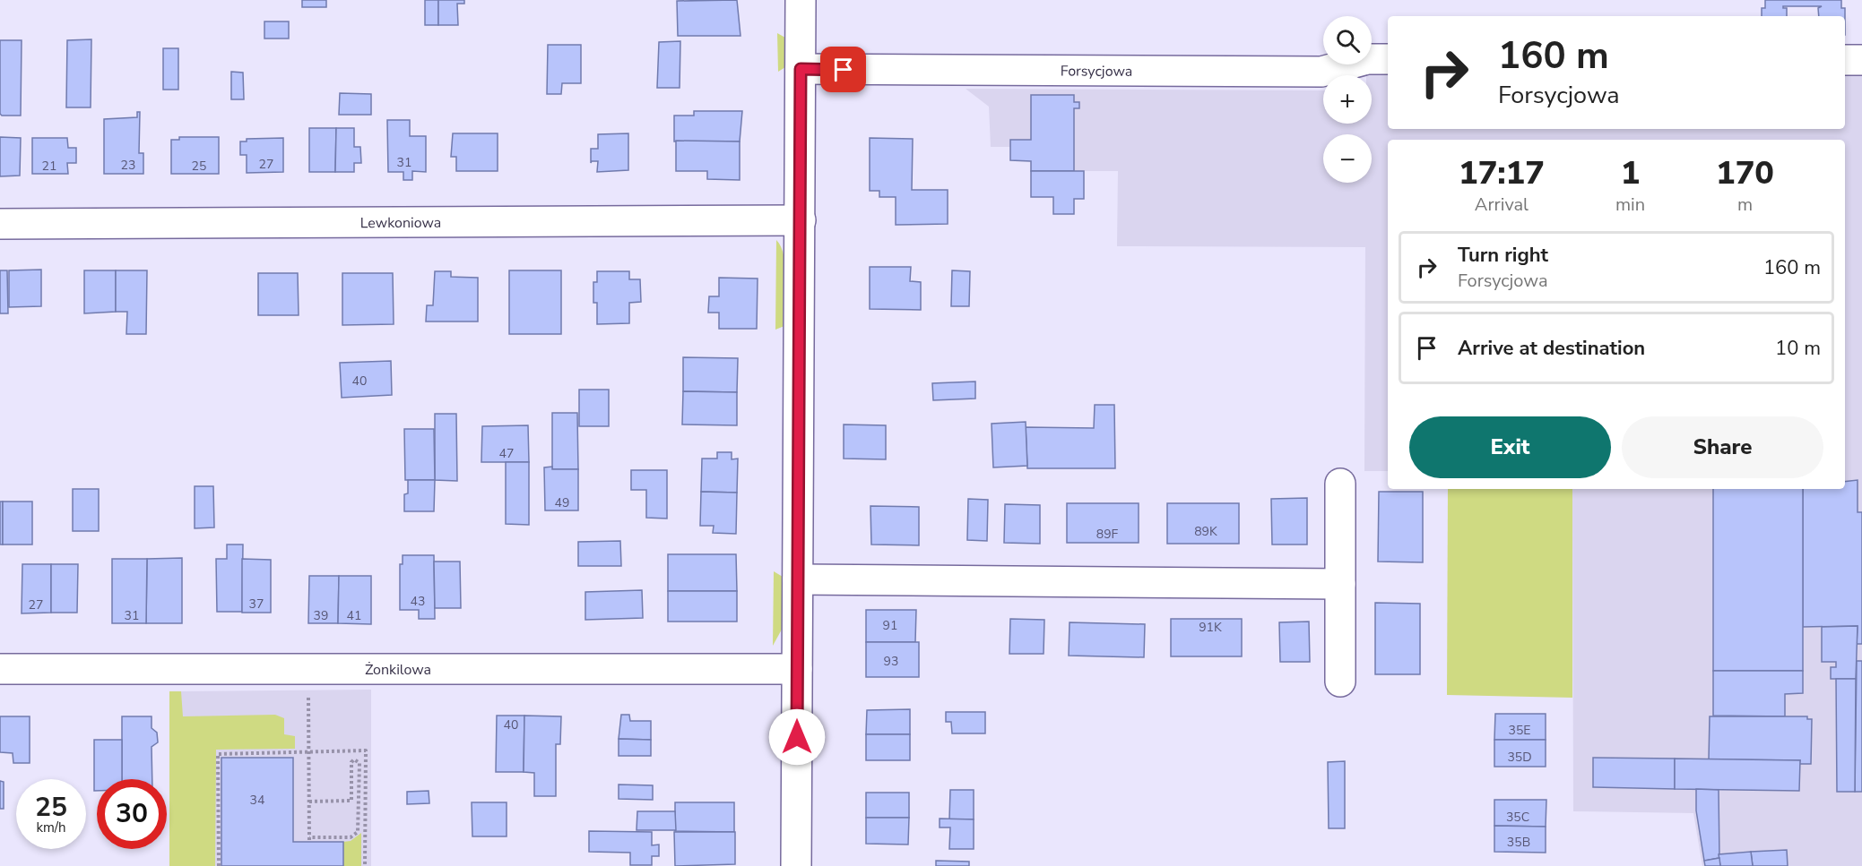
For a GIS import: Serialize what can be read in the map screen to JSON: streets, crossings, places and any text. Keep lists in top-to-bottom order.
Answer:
{
  "streets": {
    "street": ["Forsycjowa", "Lewkoniowa", "Żonkilowa"]
  },
  "house_numbers": [
    "31",
    "27",
    "23",
    "21",
    "25",
    "40",
    "47",
    "49",
    "89K",
    "89F",
    "43",
    "37",
    "27",
    "31",
    "39",
    "41",
    "91",
    "91K",
    "93",
    "40",
    "35E",
    "35D",
    "34",
    "35C",
    "35B"
  ],
  "page": {
    "map_buttons": ["+", "−"],
    "turn": ["160 m", "Forsycjowa"],
    "eta": [
      "17:17",
      "Arrival",
      "1",
      "min",
      "170",
      "m"
    ],
    "list": [
      {
        "name": "Turn right",
        "note": "Forsycjowa",
        "value": "160 m"
      },
      {
        "name": "Arrive at destination",
        "value": "10 m"
      }
    ],
    "buttons": ["Exit", "Share"],
    "speed": "25 km/h",
    "limit": "30"
  }
}
